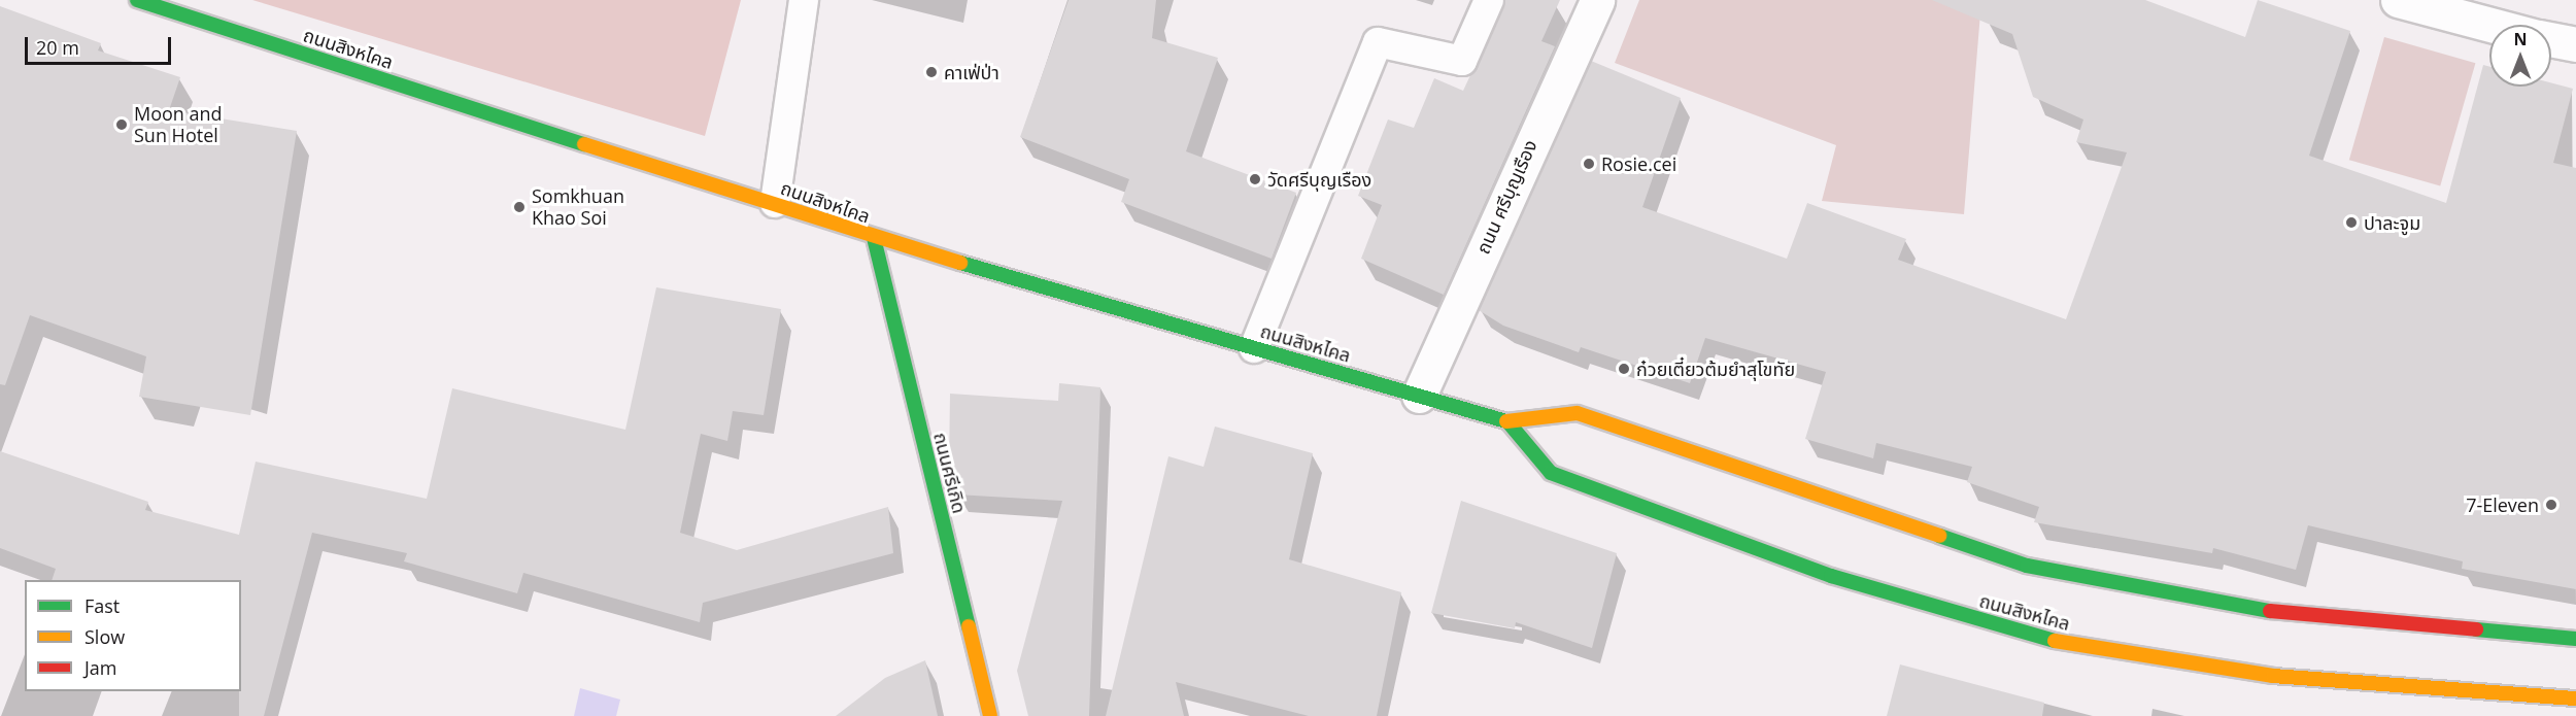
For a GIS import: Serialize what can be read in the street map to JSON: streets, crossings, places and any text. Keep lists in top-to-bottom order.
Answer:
{
  "streets": {
    "main road": ["ถนนสิงหไคล", "ถนนศรีเกิด"],
    "street": ["ถนน ศรีบุญเรือง"]
  },
  "crossings": [
    ["ถนนสิงหไคล", "ถนน ศรีบุญเรือง"],
    ["ถนนสิงหไคล", "ถนนศรีเกิด"]
  ],
  "places": [
    "คาเฟ่ป่า",
    "Moon and Sun Hotel",
    "Rosie.cei",
    "วัดศรีบุญเรือง",
    "Somkhuan Khao Soi",
    "ปาละจูม",
    "ก๋วยเตี๋ยวต้มยำสุโขทัย",
    "7-Eleven"
  ],
  "legend": ["Fast", "Slow", "Jam"],
  "scale_bar": "20 m",
  "north": "top"
}
